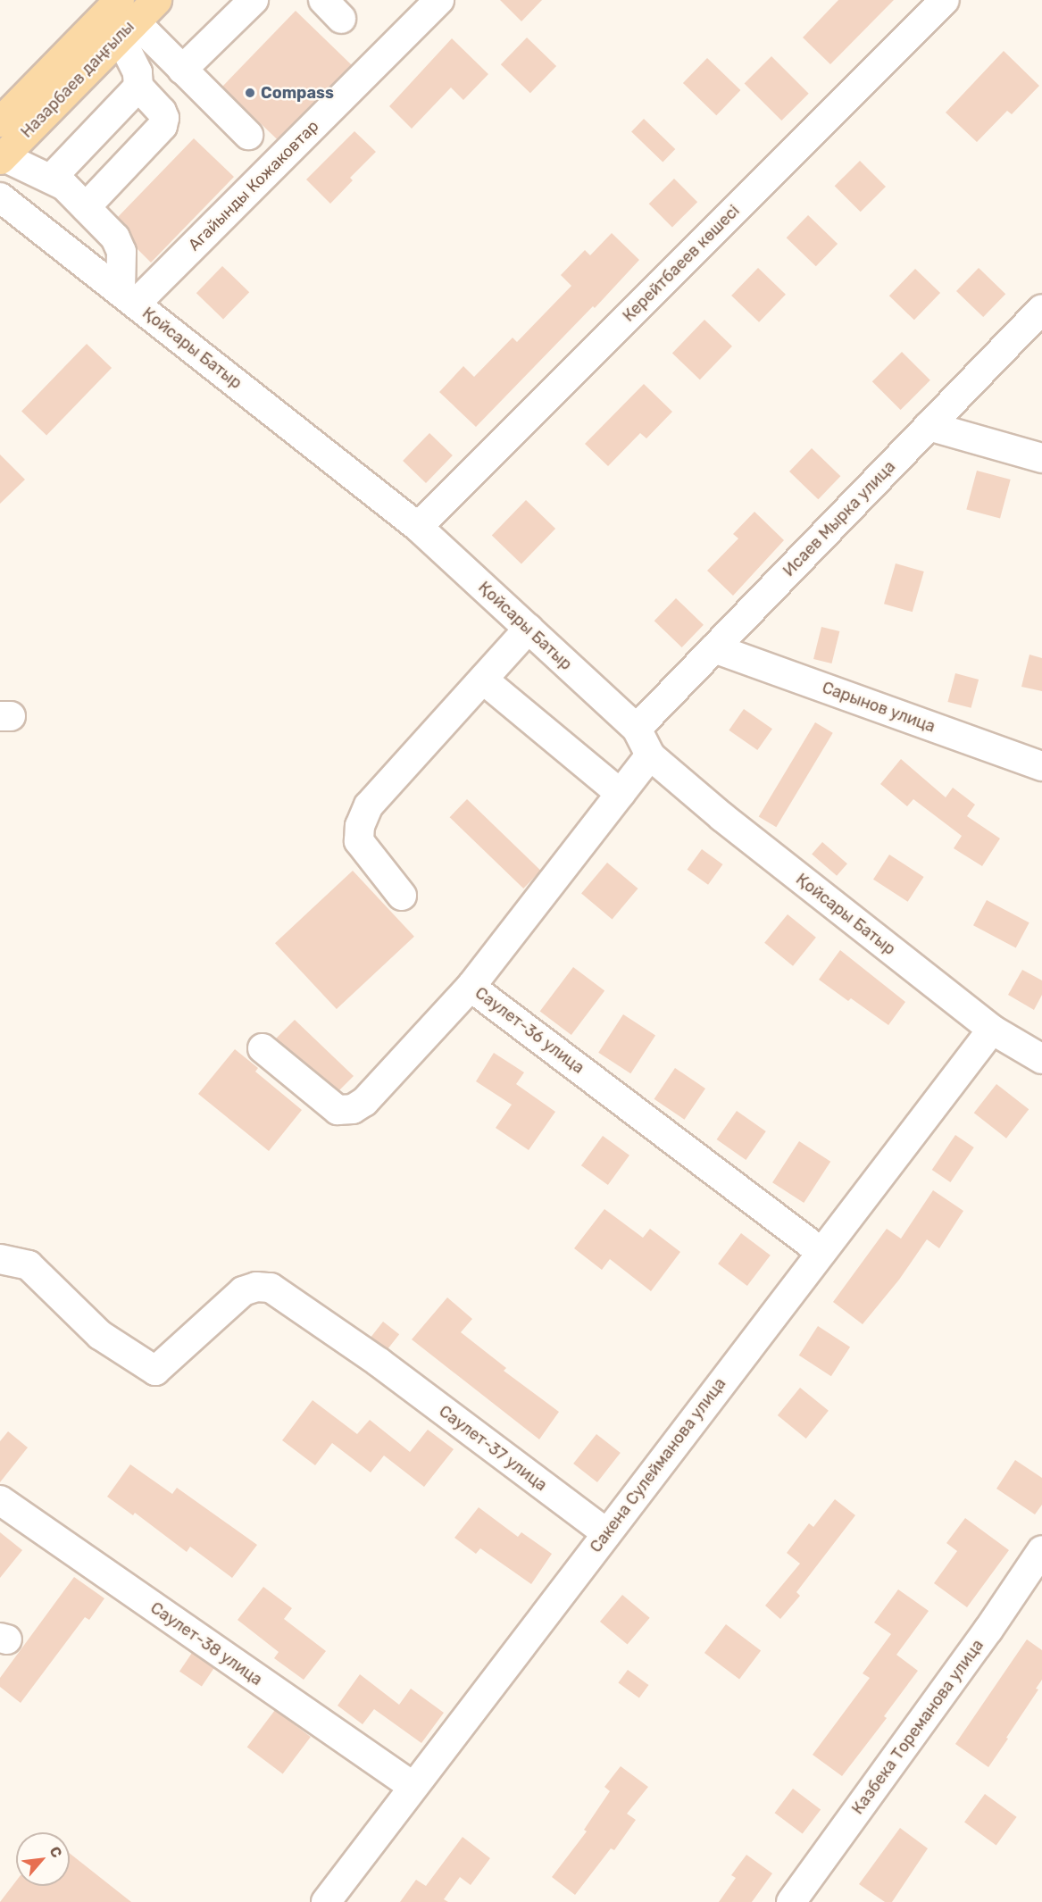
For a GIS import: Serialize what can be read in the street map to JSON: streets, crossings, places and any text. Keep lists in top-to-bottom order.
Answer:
{
  "streets": {
    "main road": ["Назарбаев даңғылы"],
    "street": [
      "Агайынды Кожаковтар",
      "Керейтбаеев көшесі",
      "Қойсары Батыр",
      "Исаев Мырка улица",
      "Сарынов улица",
      "Саулет-36 улица",
      "Саулет-37 улица",
      "Сакена Сулейманова улица",
      "Саулет-38 улица",
      "Казбека Тореманова улица"
    ]
  },
  "crossings": [
    ["Агайынды Кожаковтар", "Қойсары Батыр"],
    ["Керейтбаеев көшесі", "Қойсары Батыр"],
    ["Қойсары Батыр", "Исаев Мырка улица"],
    ["Қойсары Батыр", "Саулет-36 улица"],
    ["Қойсары Батыр", "Сакена Сулейманова улица"],
    ["Исаев Мырка улица", "Сарынов улица"],
    ["Саулет-36 улица", "Сакена Сулейманова улица"],
    ["Саулет-37 улица", "Сакена Сулейманова улица"],
    ["Сакена Сулейманова улица", "Саулет-38 улица"]
  ],
  "places": ["Compass"],
  "north": "top right"
}
